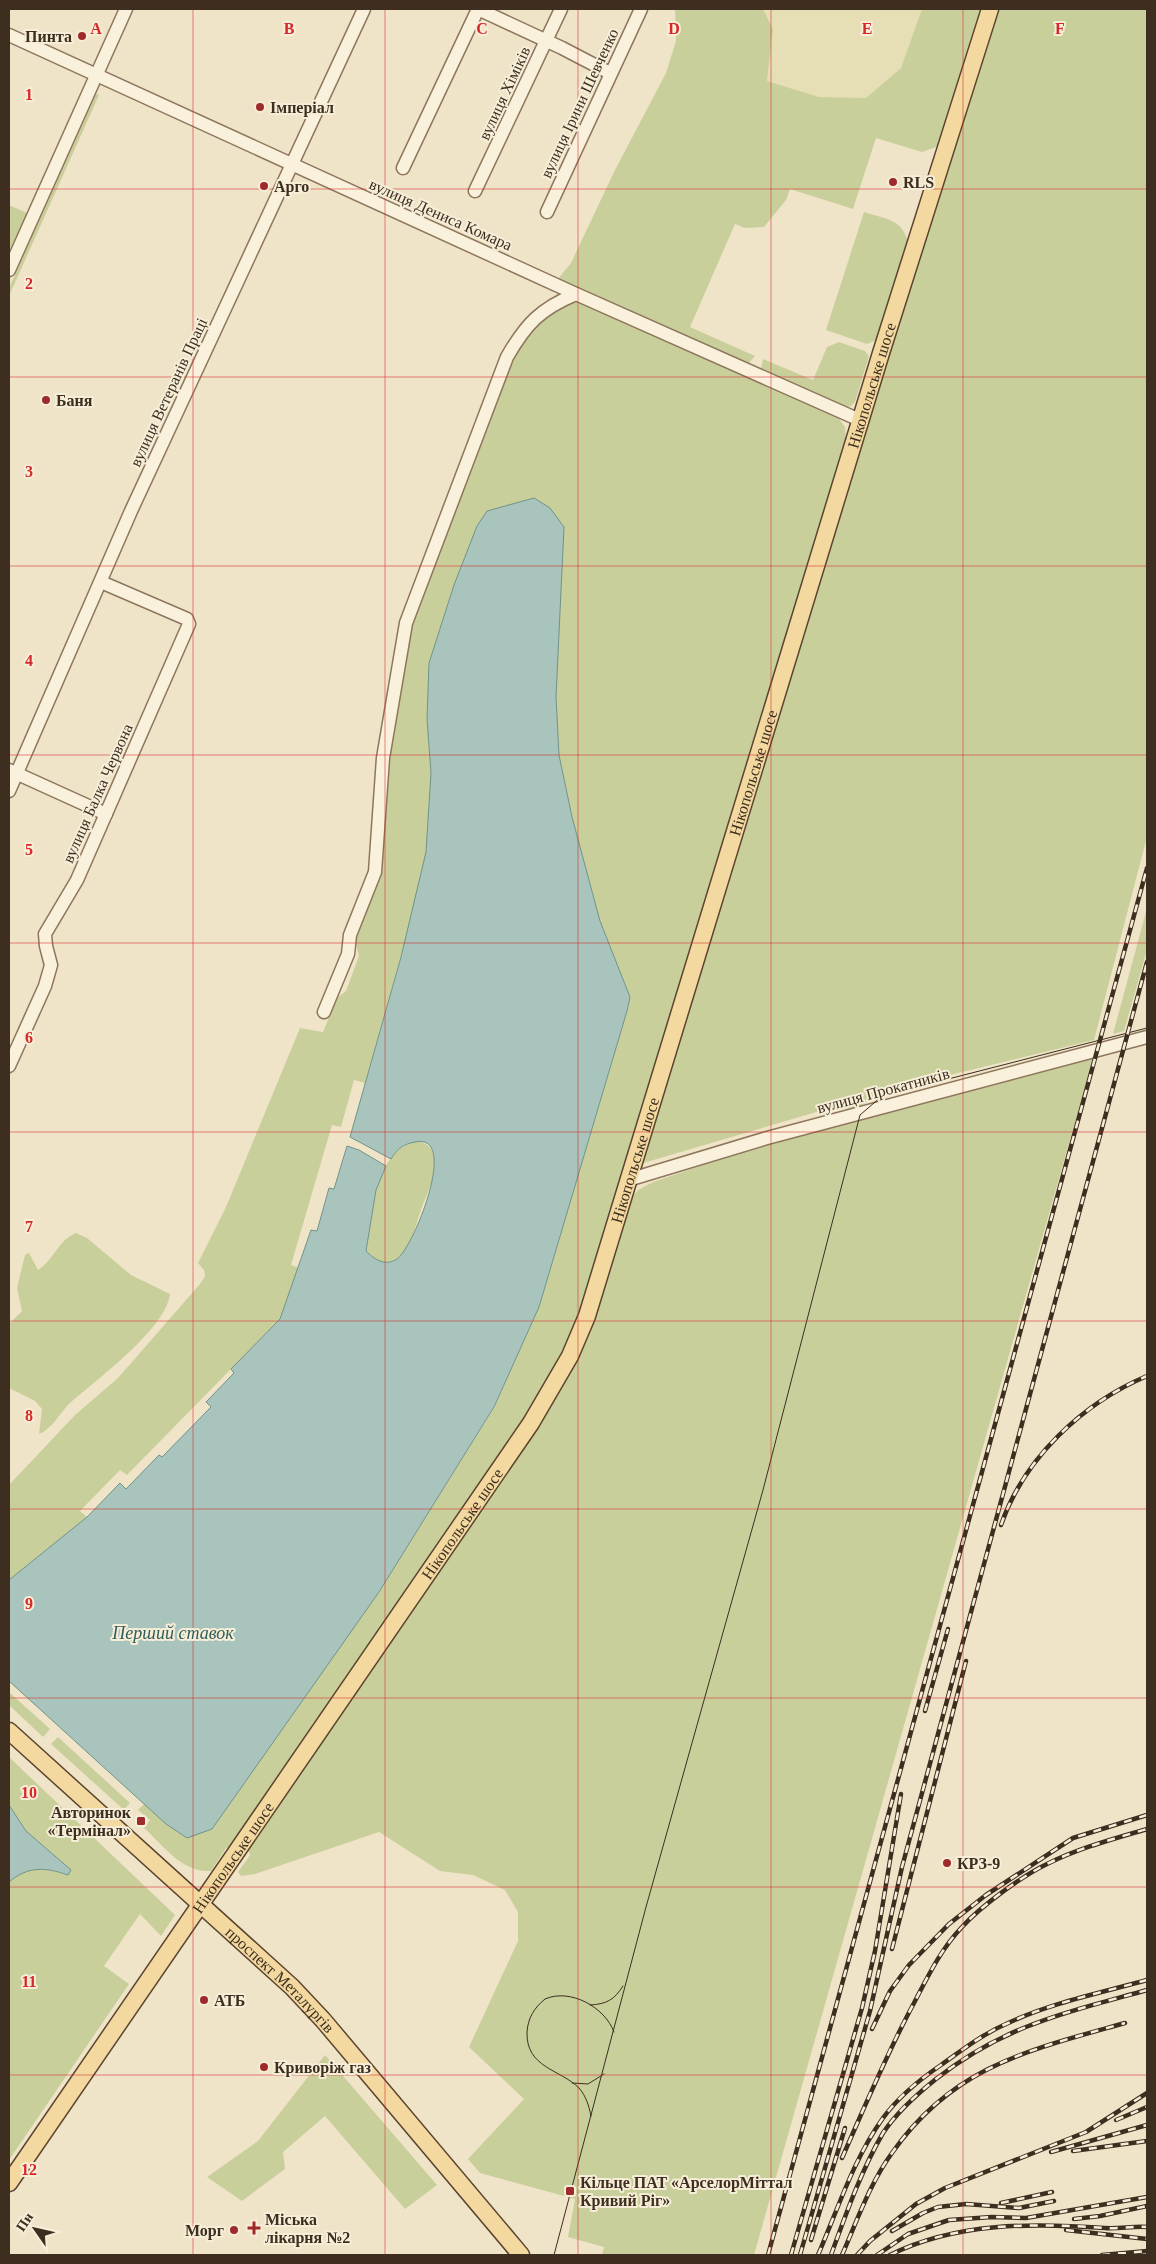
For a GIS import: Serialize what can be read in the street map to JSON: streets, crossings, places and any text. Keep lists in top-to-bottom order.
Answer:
{
  "streets": {
    "main road": ["Нікопольське шосе", "проспект Металургів"],
    "street": [
      "вулиця Хіміків",
      "вулиця Ірини Шевченко",
      "вулиця Дениса Комара",
      "вулиця Ветеранів Праці",
      "вулиця Балка Червона",
      "вулиця Прокатників"
    ]
  },
  "crossings": [
    ["вулиця Дениса Комара", "Нікопольське шосе"],
    ["вулиця Дениса Комара", "вулиця Ветеранів Праці"],
    ["Нікопольське шосе", "вулиця Прокатників"],
    ["Нікопольське шосе", "проспект Металургів"],
    ["вулиця Ветеранів Праці", "вулиця Балка Червона"]
  ],
  "water": ["Перший ставок"],
  "places": {
    "other": [
      "Пинта",
      "Імперіал",
      "RLS",
      "Арго",
      "Баня",
      "КРЗ-9",
      "АТБ",
      "Криворіж газ",
      "Морг"
    ],
    "transit": ["Авторинок «Термінал»", "Кільце ПАТ «АрселорМіттал Кривий Ріг»"],
    "health": ["Міська лікарня №2"]
  },
  "north": "top left",
  "grid": {
    "columns": [
      "A",
      "B",
      "C",
      "D",
      "E",
      "F"
    ],
    "rows": [
      "1",
      "2",
      "3",
      "4",
      "5",
      "6",
      "7",
      "8",
      "9",
      "10",
      "11",
      "12"
    ]
  }
}
